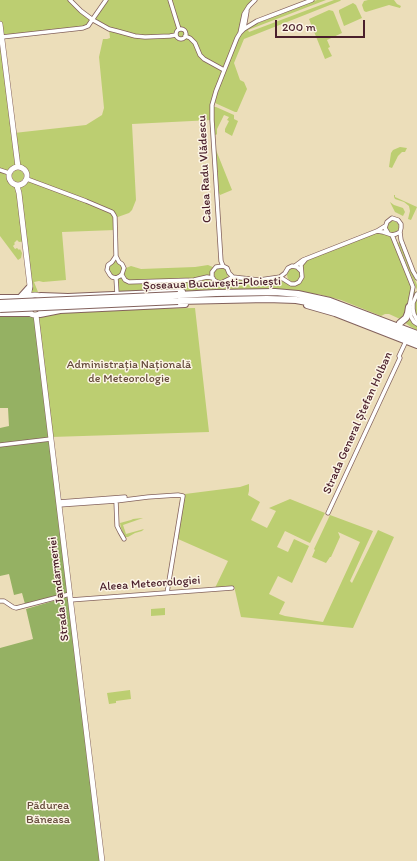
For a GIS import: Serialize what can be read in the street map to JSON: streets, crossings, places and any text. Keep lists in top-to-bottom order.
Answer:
{
  "streets": {
    "highway": ["Șoseaua București-Ploiești"],
    "street": [
      "Calea Radu Vlădescu",
      "Strada General Ștefan Holban",
      "Aleea Meteorologiei",
      "Strada Jandarmeriei"
    ]
  },
  "crossings": [
    ["Aleea Meteorologiei", "Strada Jandarmeriei"]
  ],
  "parks": ["Administrația Națională de Meteorologie", "Pădurea Băneasa"],
  "scale_bar": "200 m"
}
